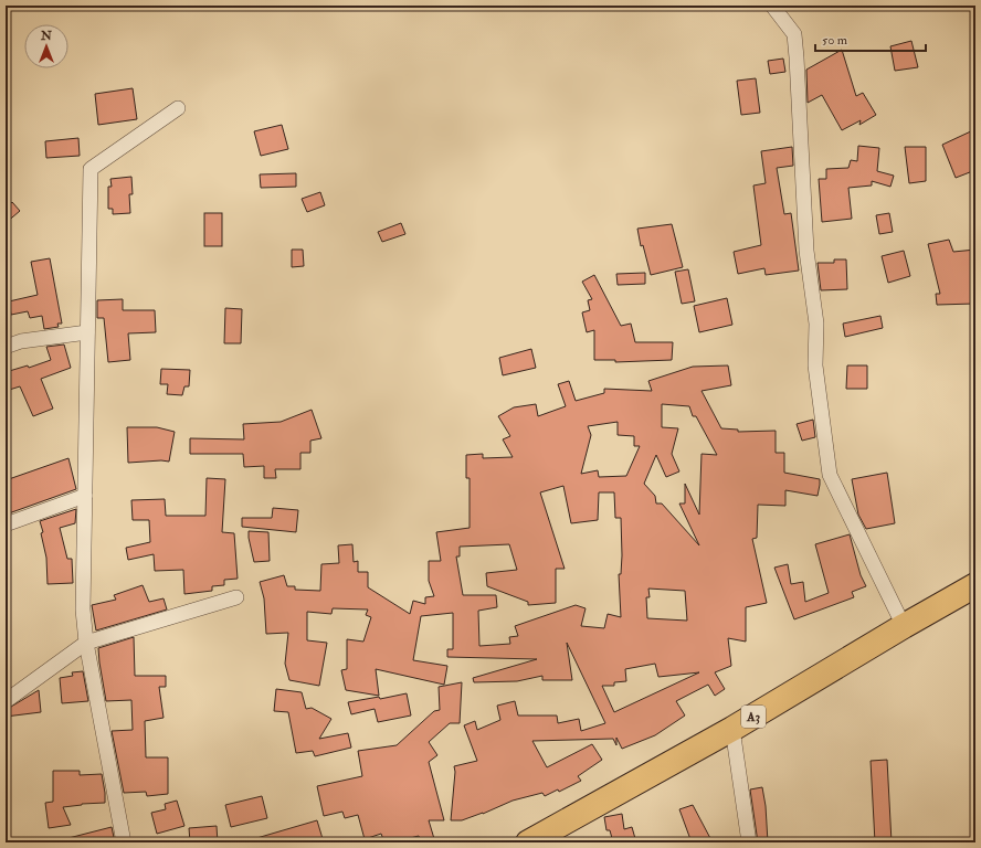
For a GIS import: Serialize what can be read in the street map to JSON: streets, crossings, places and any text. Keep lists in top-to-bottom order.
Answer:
{
  "streets": {
    "highway": ["A3"]
  },
  "scale_bar": "50 m",
  "north": "top"
}
